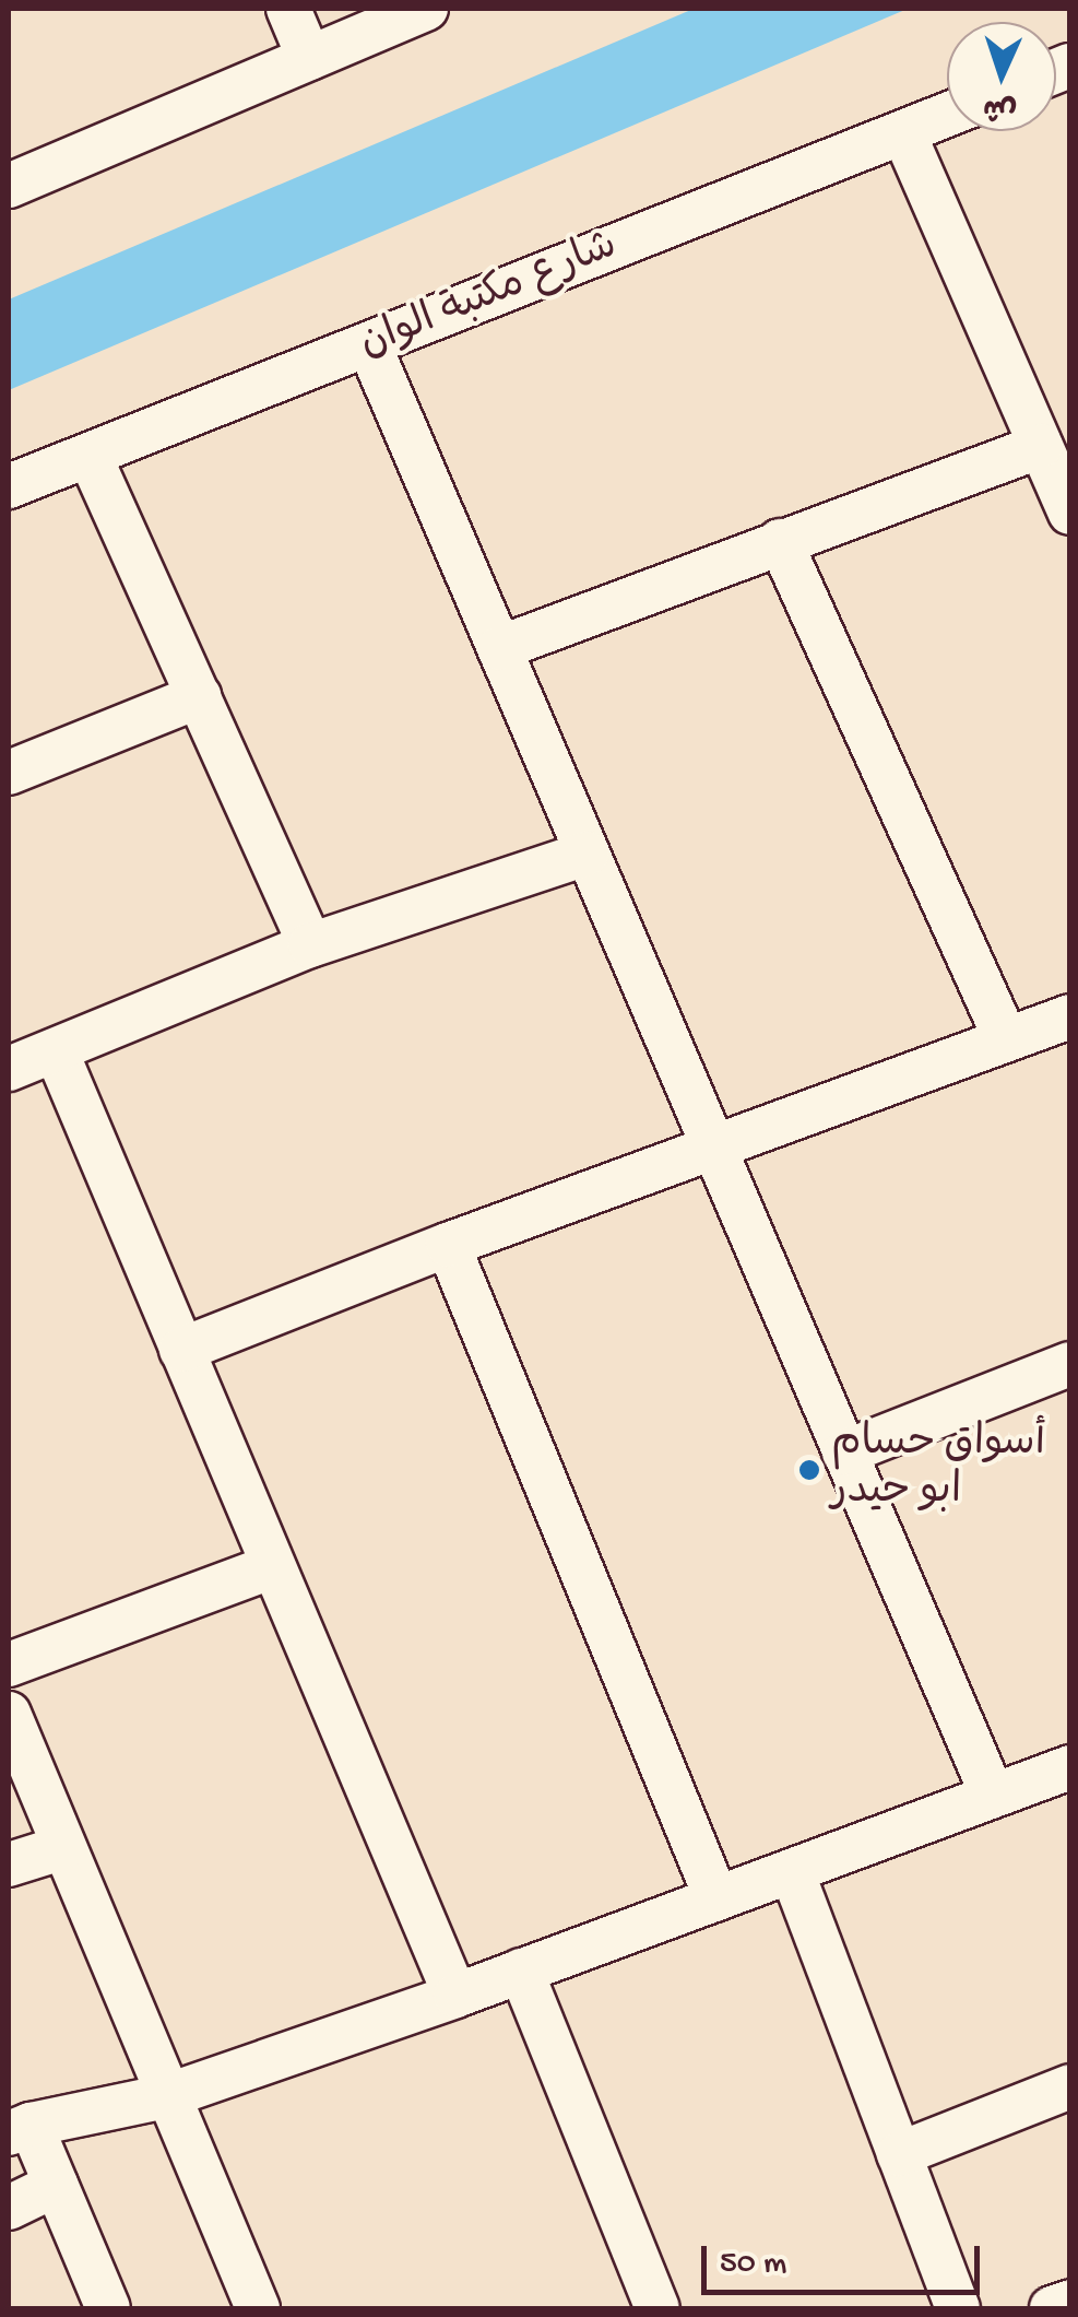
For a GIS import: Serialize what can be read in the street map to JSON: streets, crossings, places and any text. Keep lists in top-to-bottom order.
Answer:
{
  "streets": {
    "street": ["شارع مكتبة الوان"]
  },
  "places": ["أسواق حسام ابو حيدر"],
  "scale_bar": "50 m",
  "north": "bottom"
}
